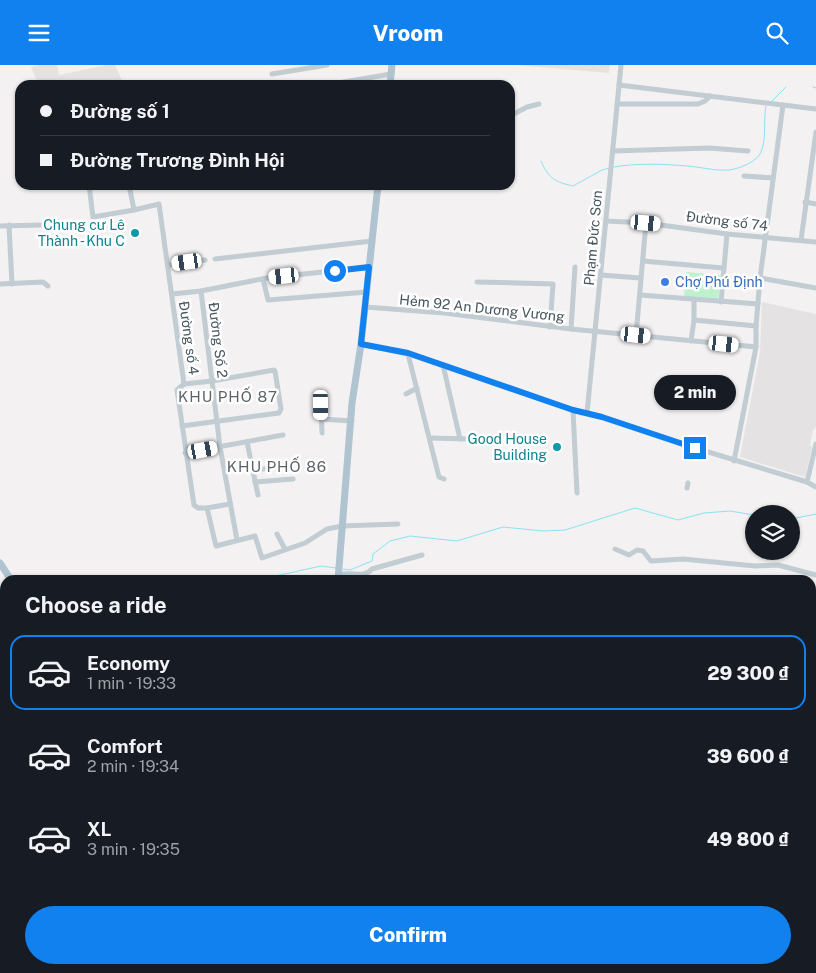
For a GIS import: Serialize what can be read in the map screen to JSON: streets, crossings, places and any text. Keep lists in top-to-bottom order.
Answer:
{
  "streets": {
    "street": [
      "Đường số 74",
      "Phạm Đức Sơn",
      "Hẻm 92 An Dương Vương",
      "Đường số 4",
      "Đường Số 2"
    ]
  },
  "crossings": [
    ["Đường số 74", "Phạm Đức Sơn"],
    ["Phạm Đức Sơn", "Hẻm 92 An Dương Vương"]
  ],
  "districts": ["KHU PHỐ 87", "KHU PHỐ 86"],
  "places": ["Chung cư Lê Thành - Khu C", "Chợ Phú Định", "Good House Building"],
  "page": {
    "header": "Vroom",
    "banner": ["Đường số 1", "Đường Trương Đình Hội"],
    "bubble": "2 min",
    "heading": "Choose a ride",
    "list": [
      {
        "name": "Economy",
        "note": "1 min · 19:33",
        "value": "29 300 ₫"
      },
      {
        "name": "Comfort",
        "note": "2 min · 19:34",
        "value": "39 600 ₫"
      },
      {
        "name": "XL",
        "note": "3 min · 19:35",
        "value": "49 800 ₫"
      }
    ],
    "buttons": "Confirm"
  }
}
